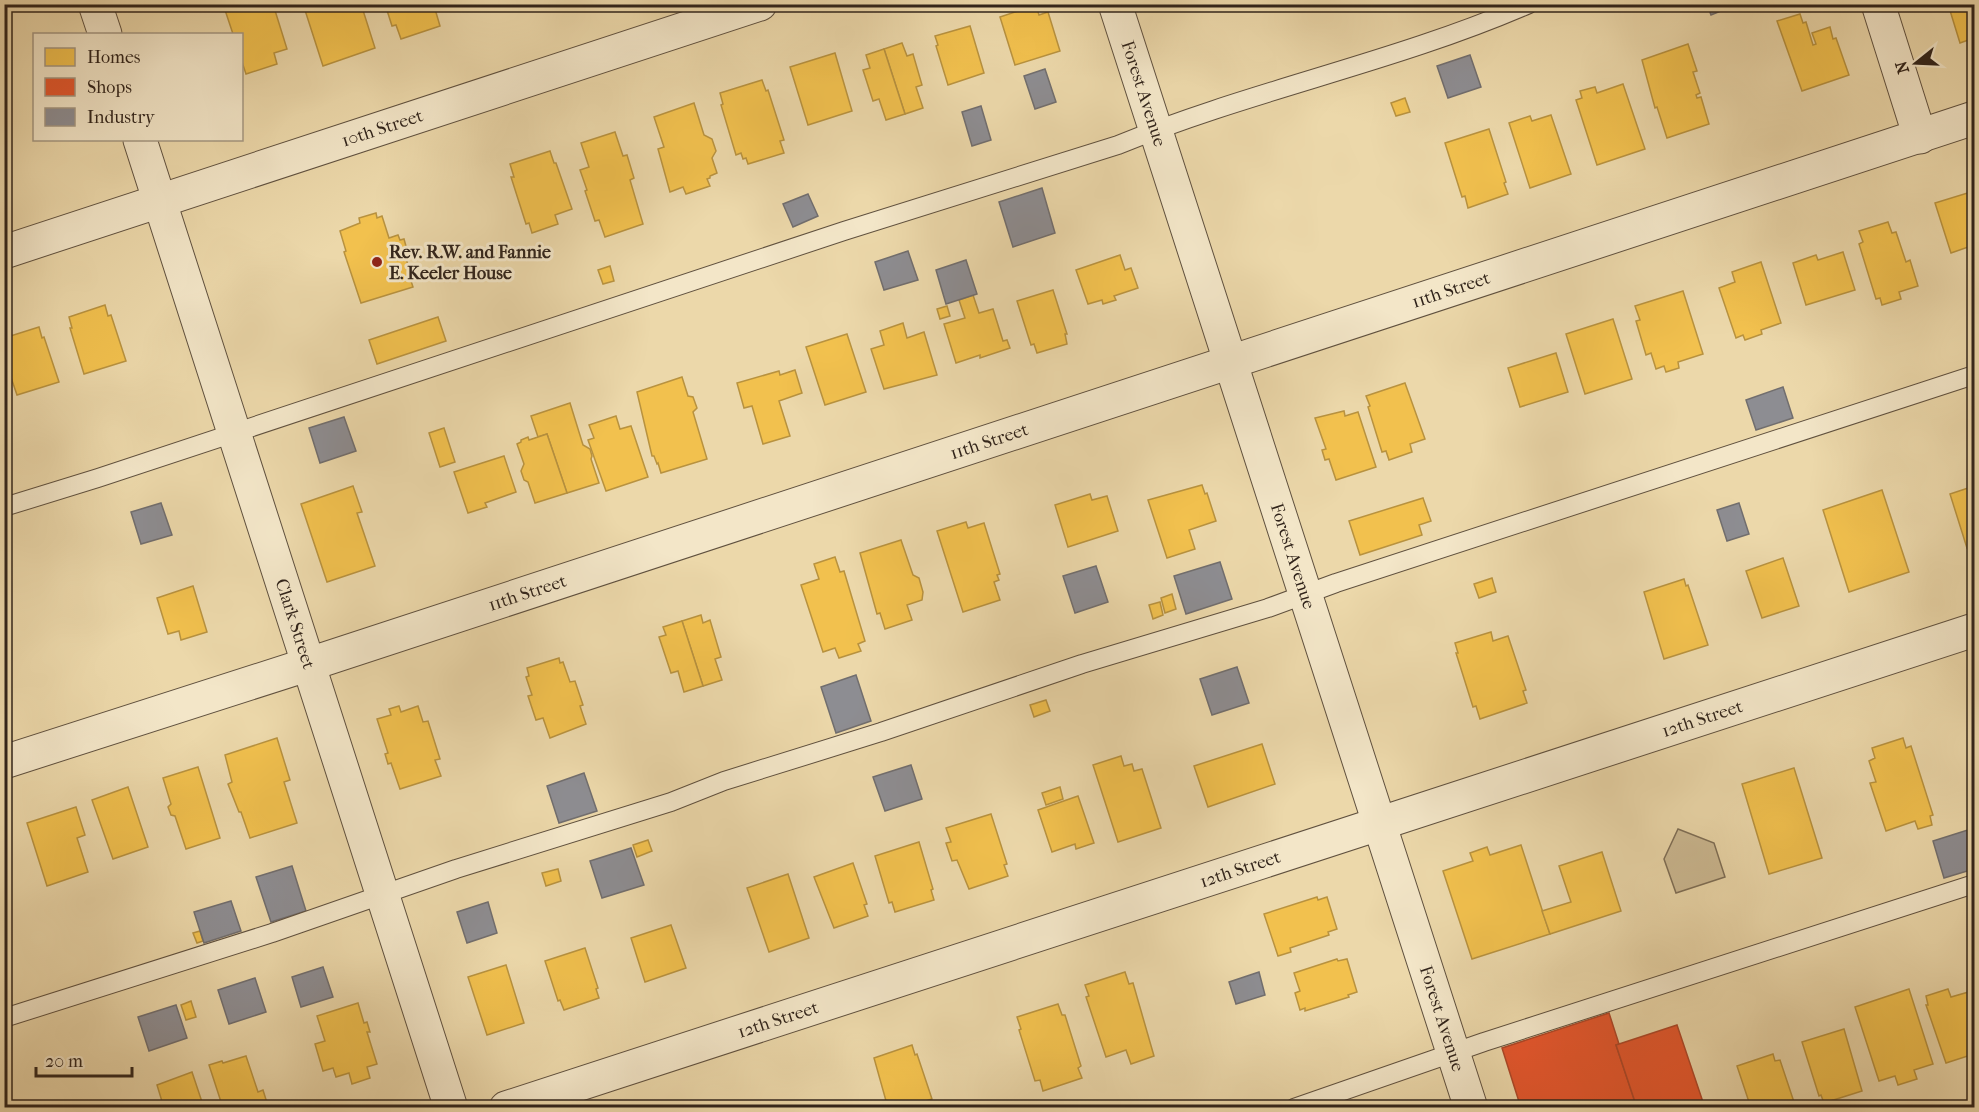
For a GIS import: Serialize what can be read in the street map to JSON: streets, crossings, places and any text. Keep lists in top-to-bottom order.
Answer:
{
  "streets": {
    "street": [
      "Forest Avenue",
      "10th Street",
      "11th Street",
      "Clark Street",
      "12th Street"
    ]
  },
  "crossings": [
    ["Forest Avenue", "11th Street"],
    ["Forest Avenue", "12th Street"],
    ["10th Street", "Clark Street"],
    ["11th Street", "Clark Street"]
  ],
  "places": ["Rev. R.W. and Fannie E. Keeler House"],
  "legend": ["Homes", "Shops", "Industry"],
  "scale_bar": "20 m",
  "north": "left"
}
